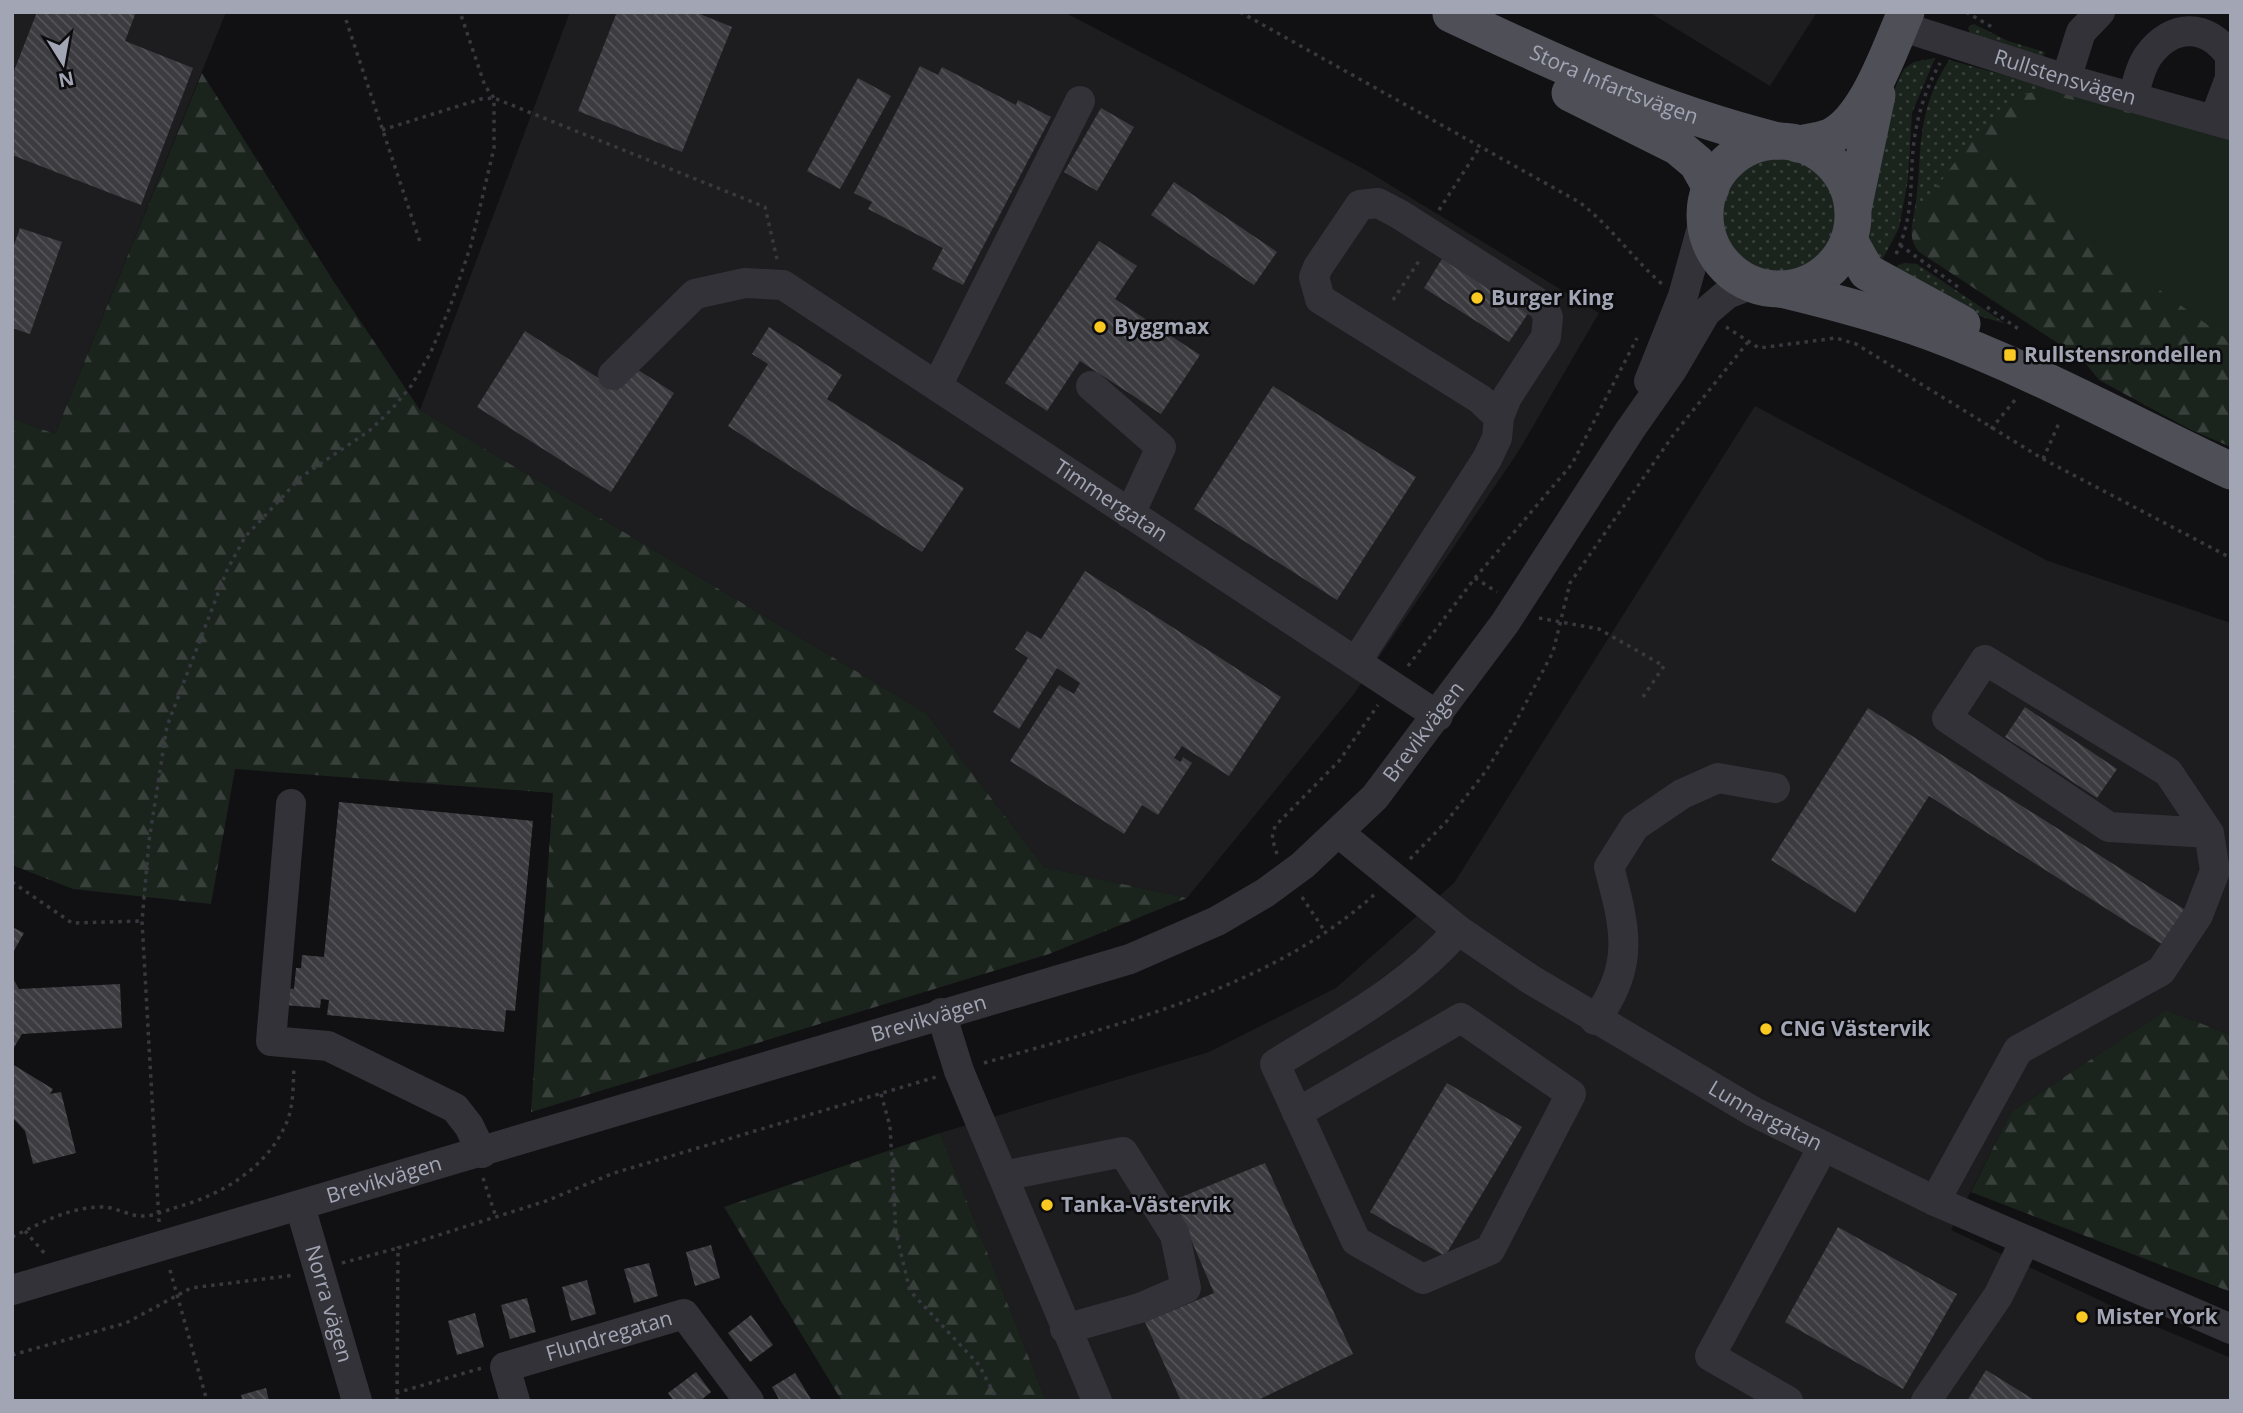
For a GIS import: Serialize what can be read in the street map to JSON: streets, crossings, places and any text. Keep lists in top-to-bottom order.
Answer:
{
  "streets": {
    "main road": ["Stora Infartsvägen"],
    "street": [
      "Rullstensvägen",
      "Timmergatan",
      "Brevikvägen",
      "Lunnargatan",
      "Norra vägen",
      "Flundregatan"
    ]
  },
  "crossings": [
    ["Stora Infartsvägen", "Brevikvägen"],
    ["Timmergatan", "Brevikvägen"],
    ["Brevikvägen", "Lunnargatan"],
    ["Brevikvägen", "Norra vägen"]
  ],
  "places": {
    "other": [
      "Burger King",
      "Byggmax",
      "CNG Västervik",
      "Tanka-Västervik",
      "Mister York"
    ],
    "transit": ["Rullstensrondellen"]
  },
  "north": "bottom"
}
